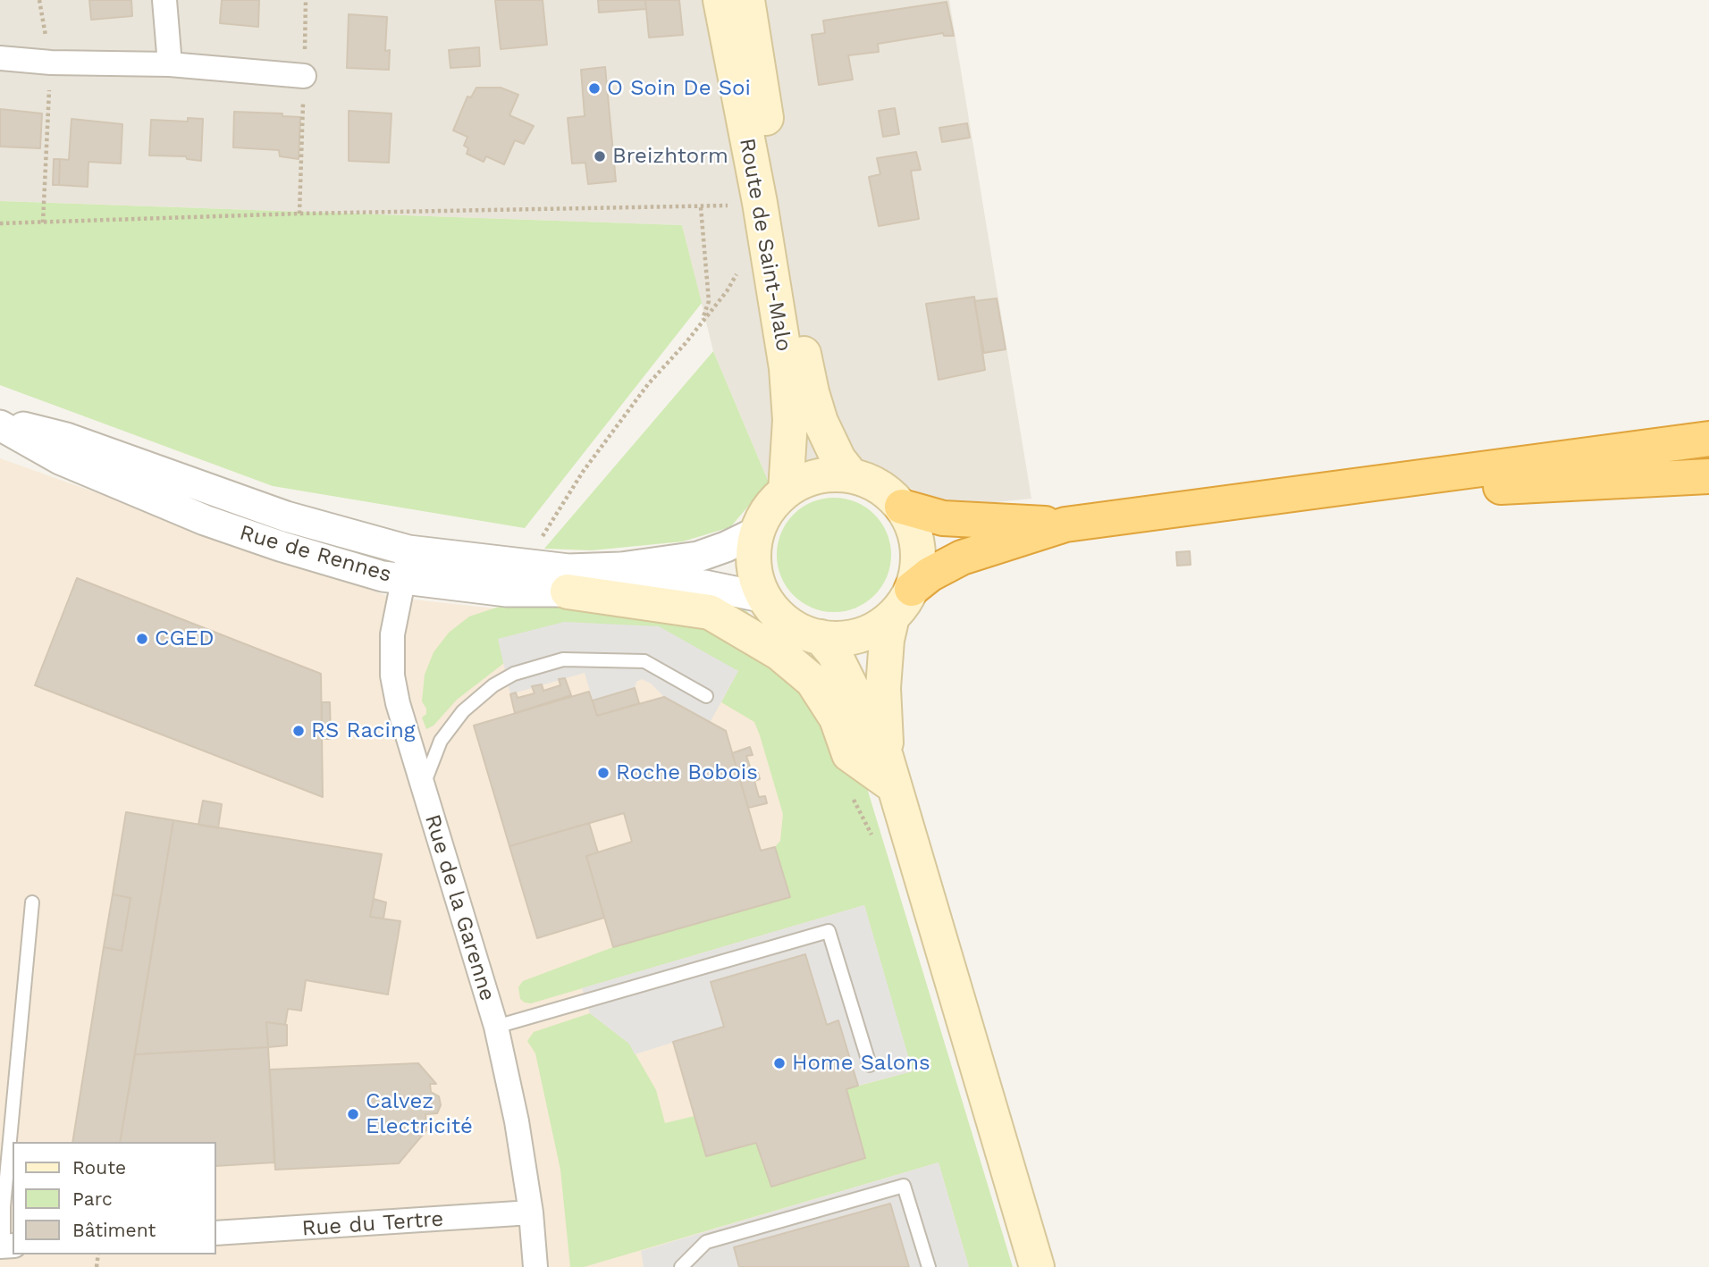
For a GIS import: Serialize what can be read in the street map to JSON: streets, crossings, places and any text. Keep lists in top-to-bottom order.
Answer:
{
  "streets": {
    "main road": ["Route de Saint-Malo"],
    "street": ["Rue de Rennes", "Rue de la Garenne", "Rue du Tertre"]
  },
  "crossings": [
    ["Route de Saint-Malo", "Rue de Rennes"],
    ["Rue de Rennes", "Rue de la Garenne"],
    ["Rue de la Garenne", "Rue du Tertre"]
  ],
  "places": [
    "O Soin De Soi",
    "Breizhtorm",
    "CGED",
    "RS Racing",
    "Roche Bobois",
    "Home Salons",
    "Calvez Electricité"
  ],
  "legend": ["Route", "Parc", "Bâtiment"]
}
